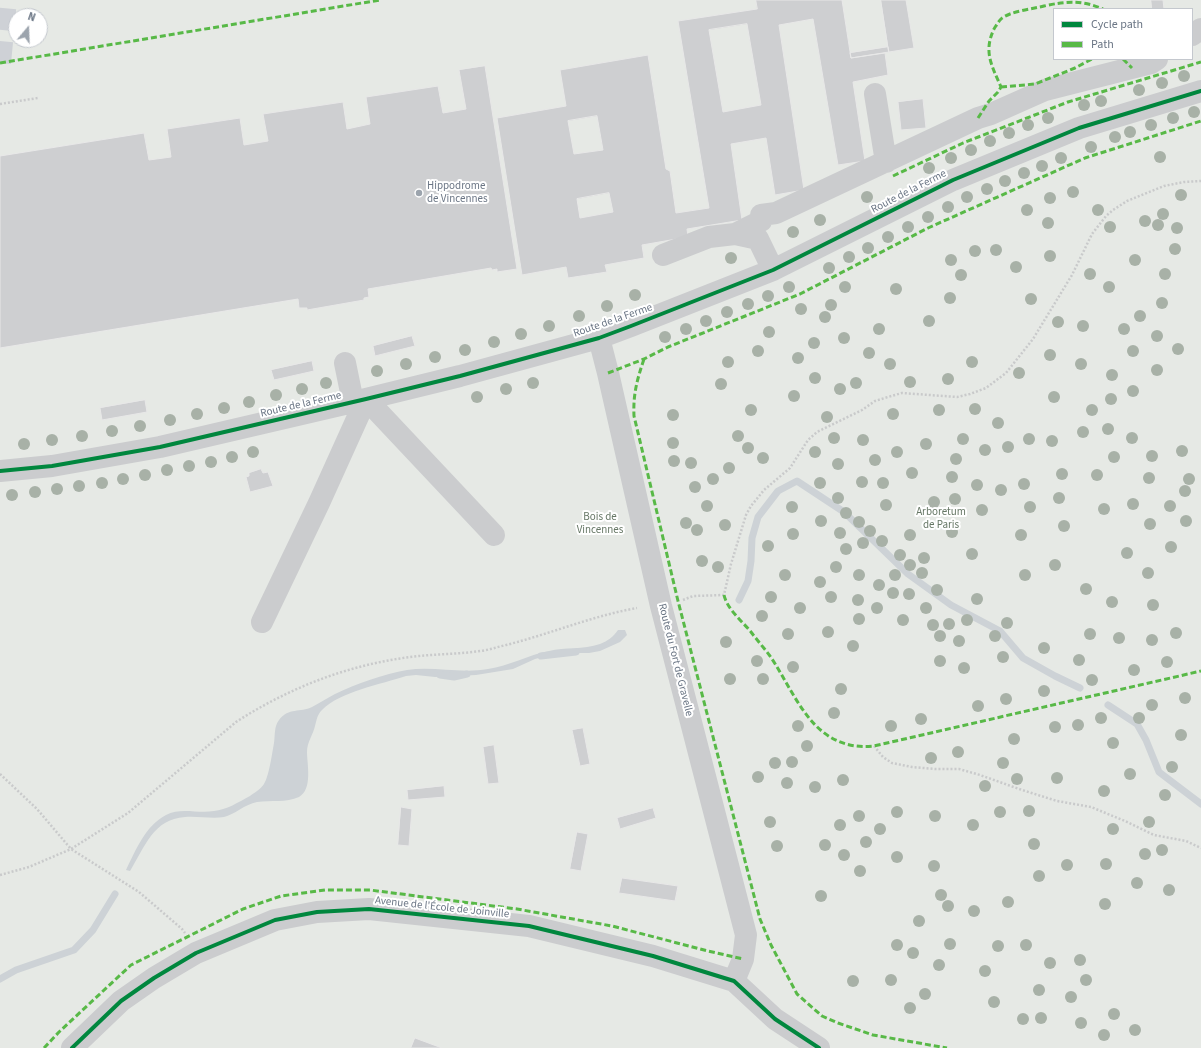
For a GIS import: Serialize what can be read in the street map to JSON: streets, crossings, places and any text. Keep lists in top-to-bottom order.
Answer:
{
  "streets": {
    "street": ["Route de la Ferme", "Route du Fort de Gravelle", "Avenue de l'École de Joinville"]
  },
  "crossings": [
    ["Route de la Ferme", "Route du Fort de Gravelle"],
    ["Route du Fort de Gravelle", "Avenue de l'École de Joinville"]
  ],
  "parks": ["Arboretum de Paris", "Bois de Vincennes"],
  "places": ["Hippodrome de Vincennes"],
  "legend": ["Cycle path", "Path"],
  "north": "top"
}
